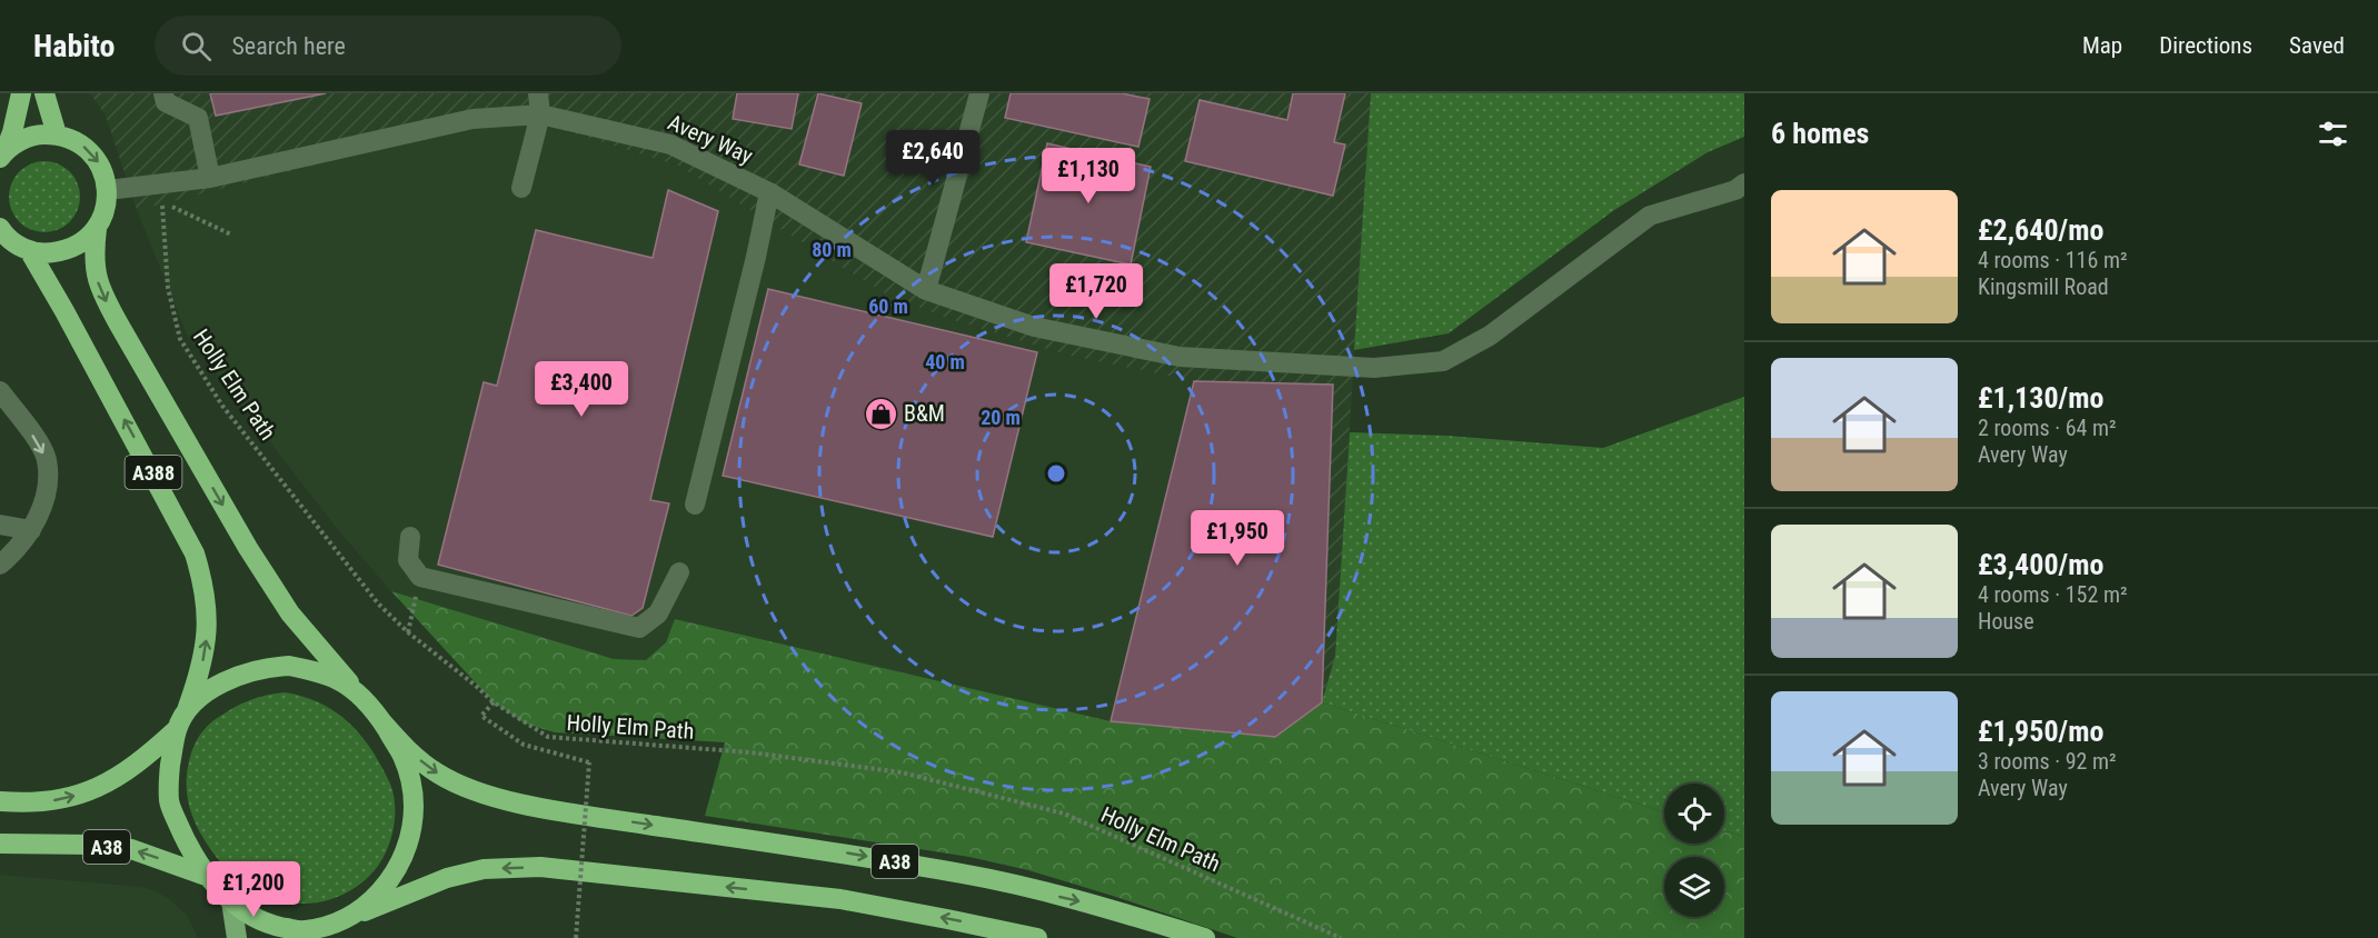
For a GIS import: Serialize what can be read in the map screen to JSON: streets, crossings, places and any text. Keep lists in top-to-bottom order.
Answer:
{
  "streets": {
    "highway": ["A388", "A38"],
    "street": ["Avery Way"],
    "path": ["Holly Elm Path"]
  },
  "places": {
    "shop": ["B&M"]
  },
  "page": {
    "header": "Habito",
    "search": "Search here",
    "nav": ["Map", "Directions", "Saved"],
    "heading": "6 homes",
    "price": [
      "£2,640",
      "£1,130",
      "£1,720",
      "£3,400",
      "£1,950",
      "£1,200"
    ],
    "list": [
      {
        "name": "£2,640/mo",
        "note": "4 rooms · 116 m² · Kingsmill Road"
      },
      {
        "name": "£1,130/mo",
        "note": "2 rooms · 64 m² · Avery Way"
      },
      {
        "name": "£3,400/mo",
        "note": "4 rooms · 152 m² · House"
      },
      {
        "name": "£1,950/mo",
        "note": "3 rooms · 92 m² · Avery Way"
      }
    ]
  },
  "rings": [
    "80 m",
    "60 m",
    "40 m",
    "20 m"
  ]
}
